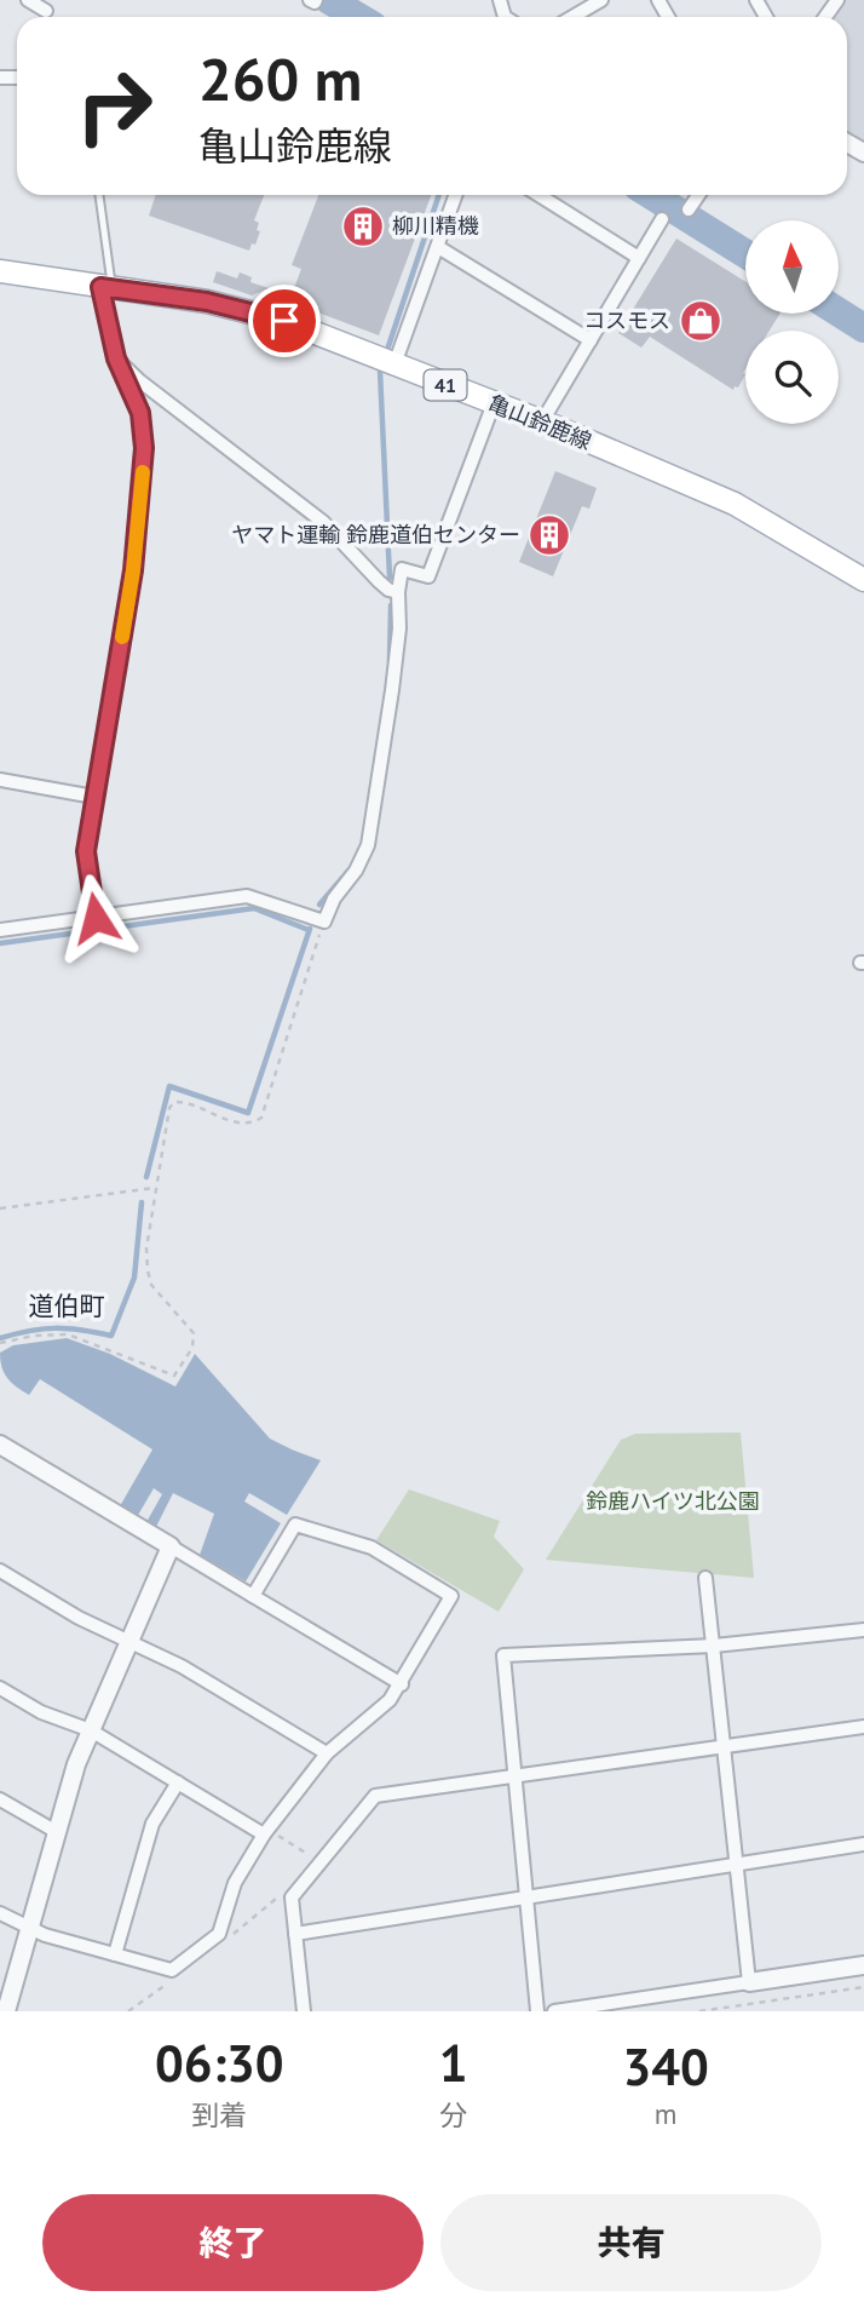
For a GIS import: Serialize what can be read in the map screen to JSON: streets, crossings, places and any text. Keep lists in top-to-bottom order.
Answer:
{
  "streets": {
    "main road": ["41", "亀山鈴鹿線"]
  },
  "districts": ["道伯町"],
  "parks": ["鈴鹿ハイツ北公園"],
  "places": {
    "building": ["柳川精機", "ヤマト運輸 鈴鹿道伯センター"],
    "shop": ["コスモス"]
  },
  "north": "top",
  "page": {
    "turn": ["260 m", "亀山鈴鹿線"],
    "eta": [
      "06:30",
      "到着",
      "1",
      "分",
      "340",
      "m"
    ],
    "buttons": ["終了", "共有"]
  }
}
